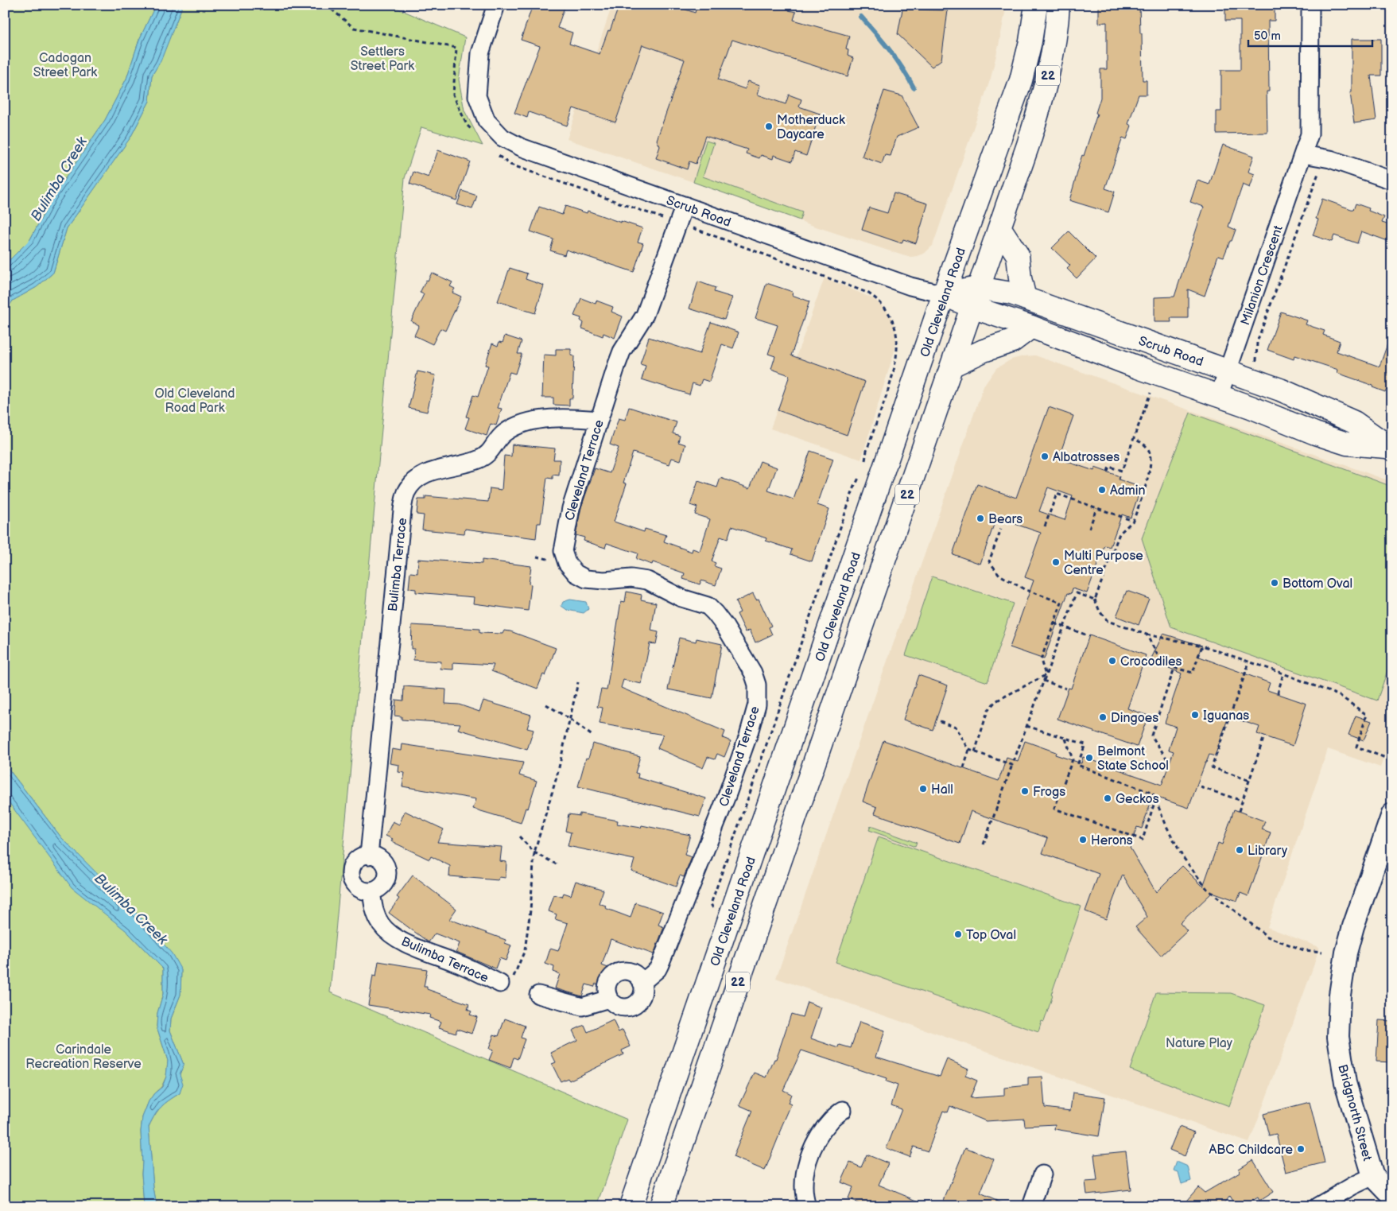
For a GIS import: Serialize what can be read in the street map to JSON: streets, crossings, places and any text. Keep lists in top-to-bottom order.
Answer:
{
  "streets": {
    "main road": ["22", "Scrub Road", "Old Cleveland Road"],
    "street": [
      "Milanion Crescent",
      "Cleveland Terrace",
      "Bulimba Terrace",
      "Bridgnorth Street"
    ]
  },
  "crossings": [
    ["22", "Scrub Road"],
    ["Scrub Road", "Milanion Crescent"],
    ["Scrub Road", "Old Cleveland Road"],
    ["Scrub Road", "Cleveland Terrace"],
    ["Cleveland Terrace", "Bulimba Terrace"]
  ],
  "water": ["Bulimba Creek"],
  "parks": [
    "Settlers Street Park",
    "Cadogan Street Park",
    "Old Cleveland Road Park",
    "Nature Play",
    "Carindale Recreation Reserve"
  ],
  "places": [
    "Motherduck Daycare",
    "Albatrosses",
    "Admin",
    "Bears",
    "Multi Purpose Centre",
    "Bottom Oval",
    "Crocodiles",
    "Iguanas",
    "Dingoes",
    "Belmont State School",
    "Hall",
    "Frogs",
    "Geckos",
    "Herons",
    "Library",
    "Top Oval",
    "ABC Childcare"
  ],
  "scale_bar": "50 m"
}
